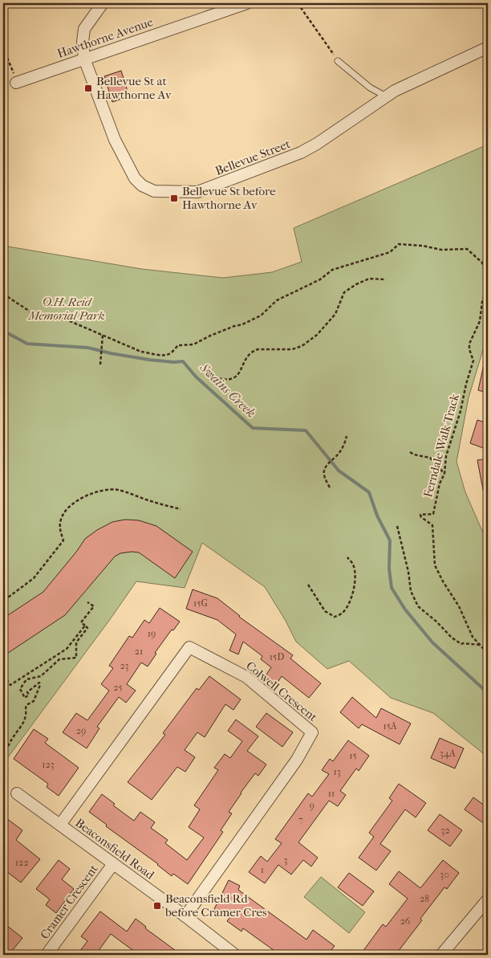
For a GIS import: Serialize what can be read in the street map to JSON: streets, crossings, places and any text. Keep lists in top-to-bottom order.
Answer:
{
  "streets": {
    "street": [
      "Hawthorne Avenue",
      "Bellevue Street",
      "Colwell Crescent",
      "Beaconsfield Road",
      "Cramer Crescent"
    ],
    "path": ["Ferndale Walk Track"]
  },
  "crossings": [
    ["Hawthorne Avenue", "Bellevue Street"],
    ["Colwell Crescent", "Beaconsfield Road"],
    ["Beaconsfield Road", "Cramer Crescent"]
  ],
  "water": ["Swains Creek"],
  "parks": ["O.H. Reid Memorial Park"],
  "places": {
    "transit": ["Bellevue St at Hawthorne Av", "Bellevue St before Hawthorne Av", "Beaconsfield Rd before Cramer Cres"]
  },
  "house_numbers": [
    "15G",
    "19",
    "21",
    "15D",
    "23",
    "25",
    "15A",
    "29",
    "34A",
    "15",
    "123",
    "13",
    "11",
    "9",
    "7",
    "32",
    "3",
    "122",
    "1",
    "30",
    "28",
    "26"
  ]
}
